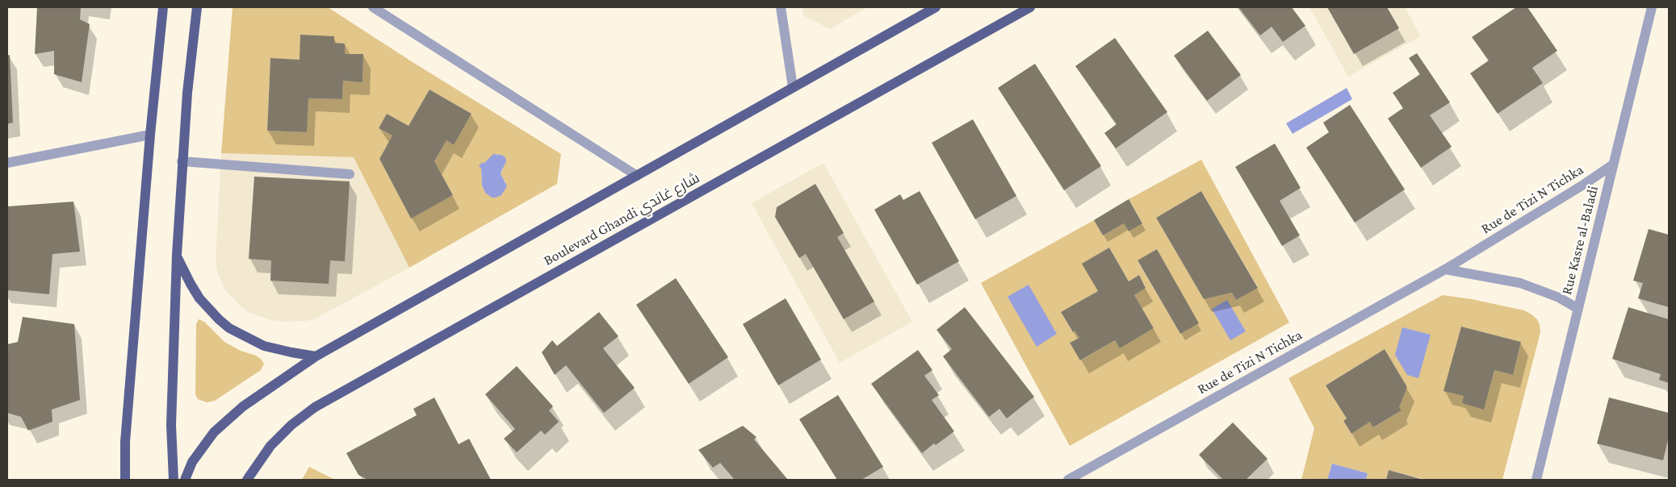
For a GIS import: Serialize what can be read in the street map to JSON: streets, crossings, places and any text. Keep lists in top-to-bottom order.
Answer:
{
  "streets": {
    "main road": ["Boulevard Ghandi شارع غاندي"],
    "street": ["Rue de Tizi N Tichka", "Rue Kasre al-Baladi"]
  },
  "crossings": [
    ["Rue de Tizi N Tichka", "Rue Kasre al-Baladi"]
  ]
}
